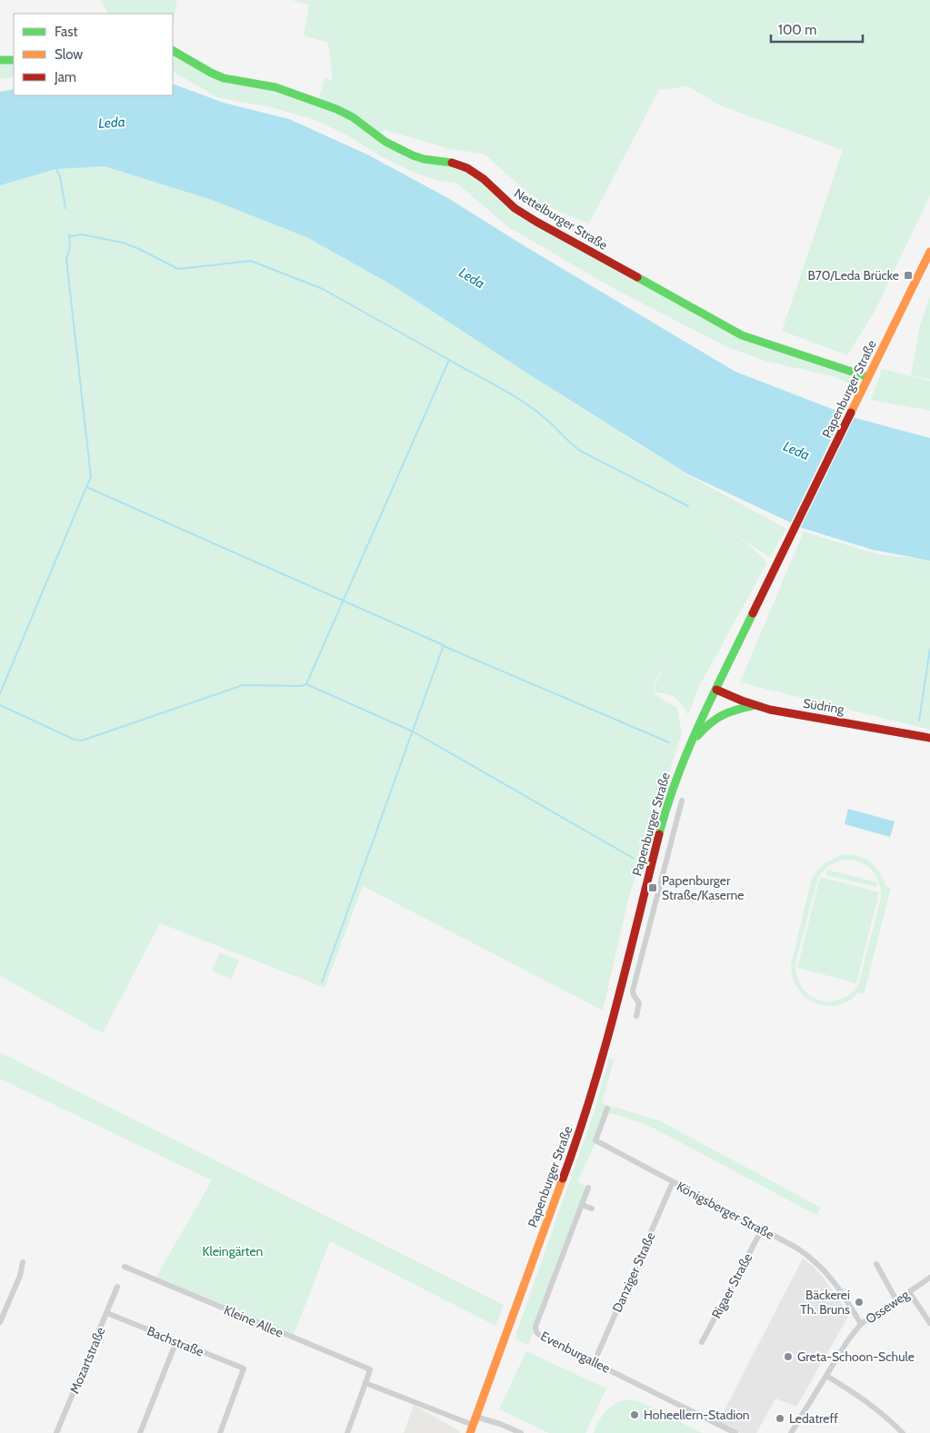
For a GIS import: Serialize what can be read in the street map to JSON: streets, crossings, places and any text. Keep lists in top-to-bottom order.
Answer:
{
  "streets": {
    "main road": ["Nettelburger Straße", "Papenburger Straße", "Südring"],
    "street": [
      "Königsberger Straße",
      "Danziger Straße",
      "Rigaer Straße",
      "Osseweg",
      "Kleine Allee",
      "Bachstraße",
      "Evenburgallee",
      "Mozartstraße"
    ]
  },
  "crossings": [
    ["Nettelburger Straße", "Papenburger Straße"],
    ["Papenburger Straße", "Südring"],
    ["Königsberger Straße", "Danziger Straße"],
    ["Königsberger Straße", "Rigaer Straße"],
    ["Königsberger Straße", "Osseweg"],
    ["Danziger Straße", "Evenburgallee"],
    ["Bachstraße", "Mozartstraße"]
  ],
  "water": ["Leda"],
  "parks": ["Kleingärten"],
  "places": {
    "transit": ["B70/Leda Brücke", "Papenburger Straße/Kaserne"],
    "other": [
      "Bäckerei Th. Bruns",
      "Greta-Schoon-Schule",
      "Hoheellern-Stadion",
      "Ledatreff"
    ]
  },
  "legend": ["Fast", "Slow", "Jam"],
  "scale_bar": "100 m"
}
